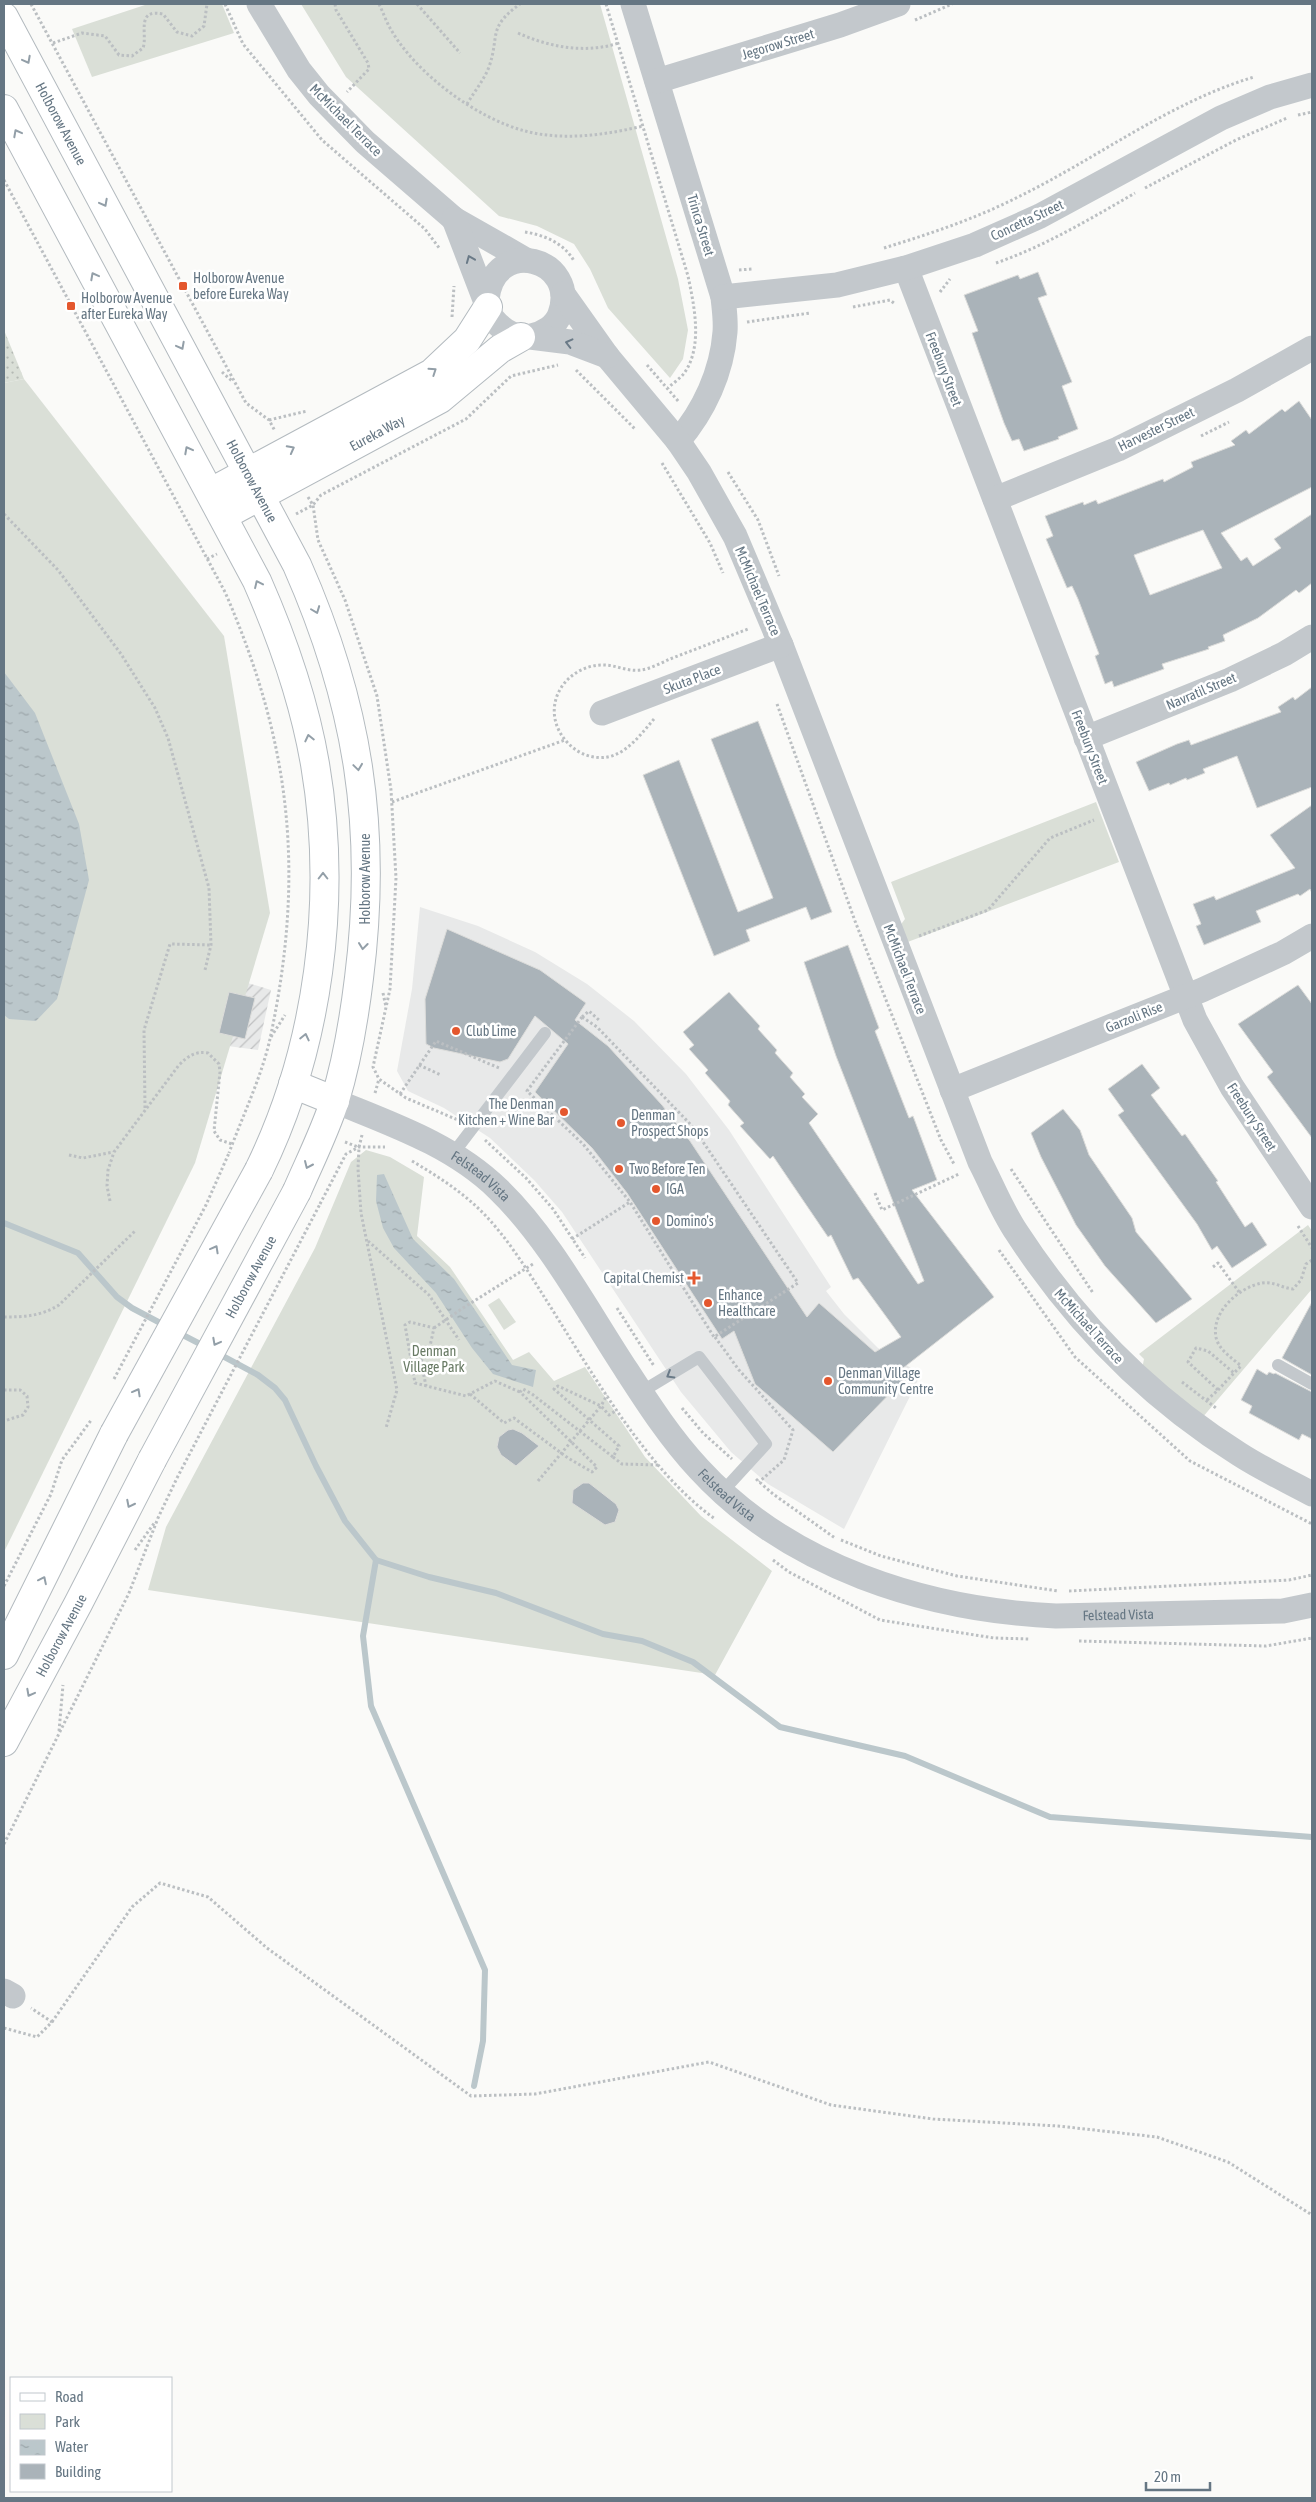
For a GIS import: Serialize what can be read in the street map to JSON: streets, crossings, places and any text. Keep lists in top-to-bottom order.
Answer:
{
  "streets": {
    "main road": ["Holborow Avenue", "Eureka Way", "Felstead Vista"],
    "street": [
      "Jegorow Street",
      "McMichael Terrace",
      "Concetta Street",
      "Trinca Street",
      "Freebury Street",
      "Harvester Street",
      "Skuta Place",
      "Navratil Street",
      "Garzoli Rise"
    ]
  },
  "crossings": [
    ["Jegorow Street", "Trinca Street"],
    ["McMichael Terrace", "Trinca Street"],
    ["McMichael Terrace", "Eureka Way"],
    ["McMichael Terrace", "Skuta Place"],
    ["McMichael Terrace", "Garzoli Rise"],
    ["Holborow Avenue", "Eureka Way"],
    ["Holborow Avenue", "Felstead Vista"],
    ["Concetta Street", "Trinca Street"],
    ["Concetta Street", "Freebury Street"],
    ["Freebury Street", "Harvester Street"],
    ["Freebury Street", "Navratil Street"],
    ["Freebury Street", "Garzoli Rise"]
  ],
  "parks": ["Denman Village Park"],
  "places": {
    "transit": ["Holborow Avenue before Eureka Way", "Holborow Avenue after Eureka Way"],
    "other": [
      "Club Lime",
      "The Denman Kitchen + Wine Bar",
      "Denman Prospect Shops",
      "Two Before Ten",
      "IGA",
      "Domino's",
      "Enhance Healthcare",
      "Denman Village Community Centre"
    ],
    "health": ["Capital Chemist"]
  },
  "legend": [
    "Road",
    "Park",
    "Water",
    "Building"
  ],
  "scale_bar": "20 m"
}
